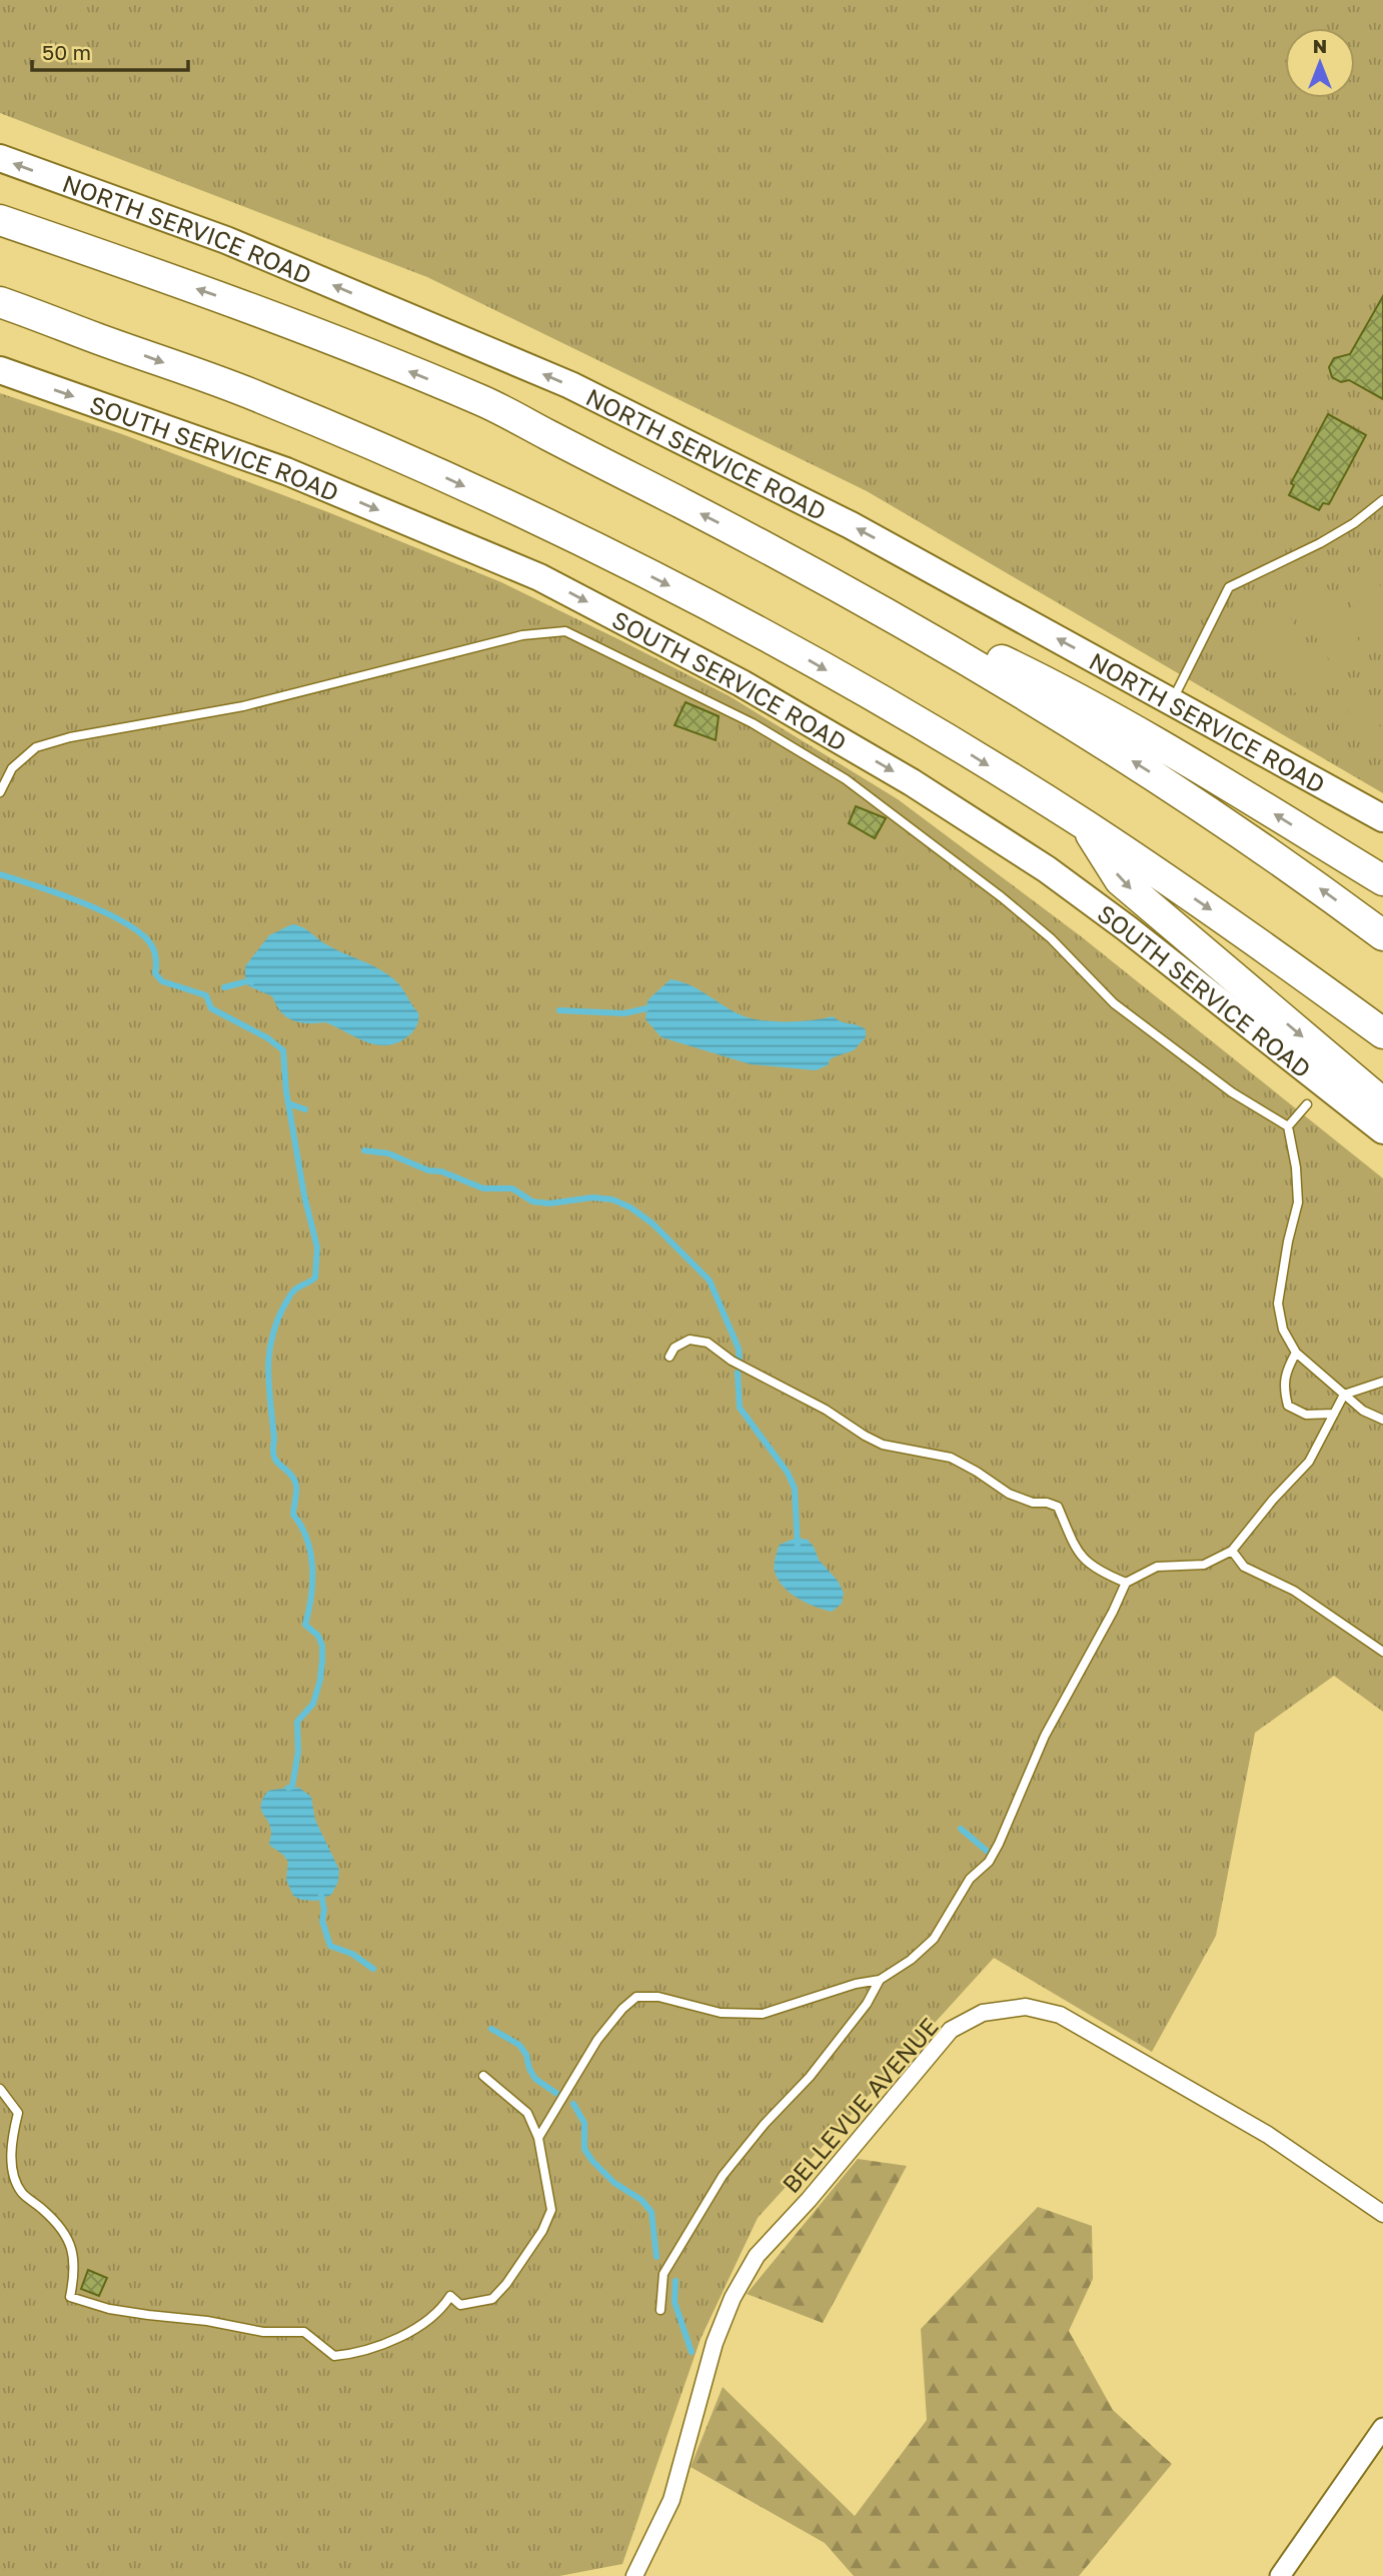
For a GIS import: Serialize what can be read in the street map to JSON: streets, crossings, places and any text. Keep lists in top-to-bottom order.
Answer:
{
  "streets": {
    "main road": ["NORTH SERVICE ROAD", "SOUTH SERVICE ROAD"],
    "street": ["BELLEVUE AVENUE"]
  },
  "one_way": ["NORTH SERVICE ROAD", "SOUTH SERVICE ROAD"],
  "scale_bar": "50 m",
  "north": "top"
}
